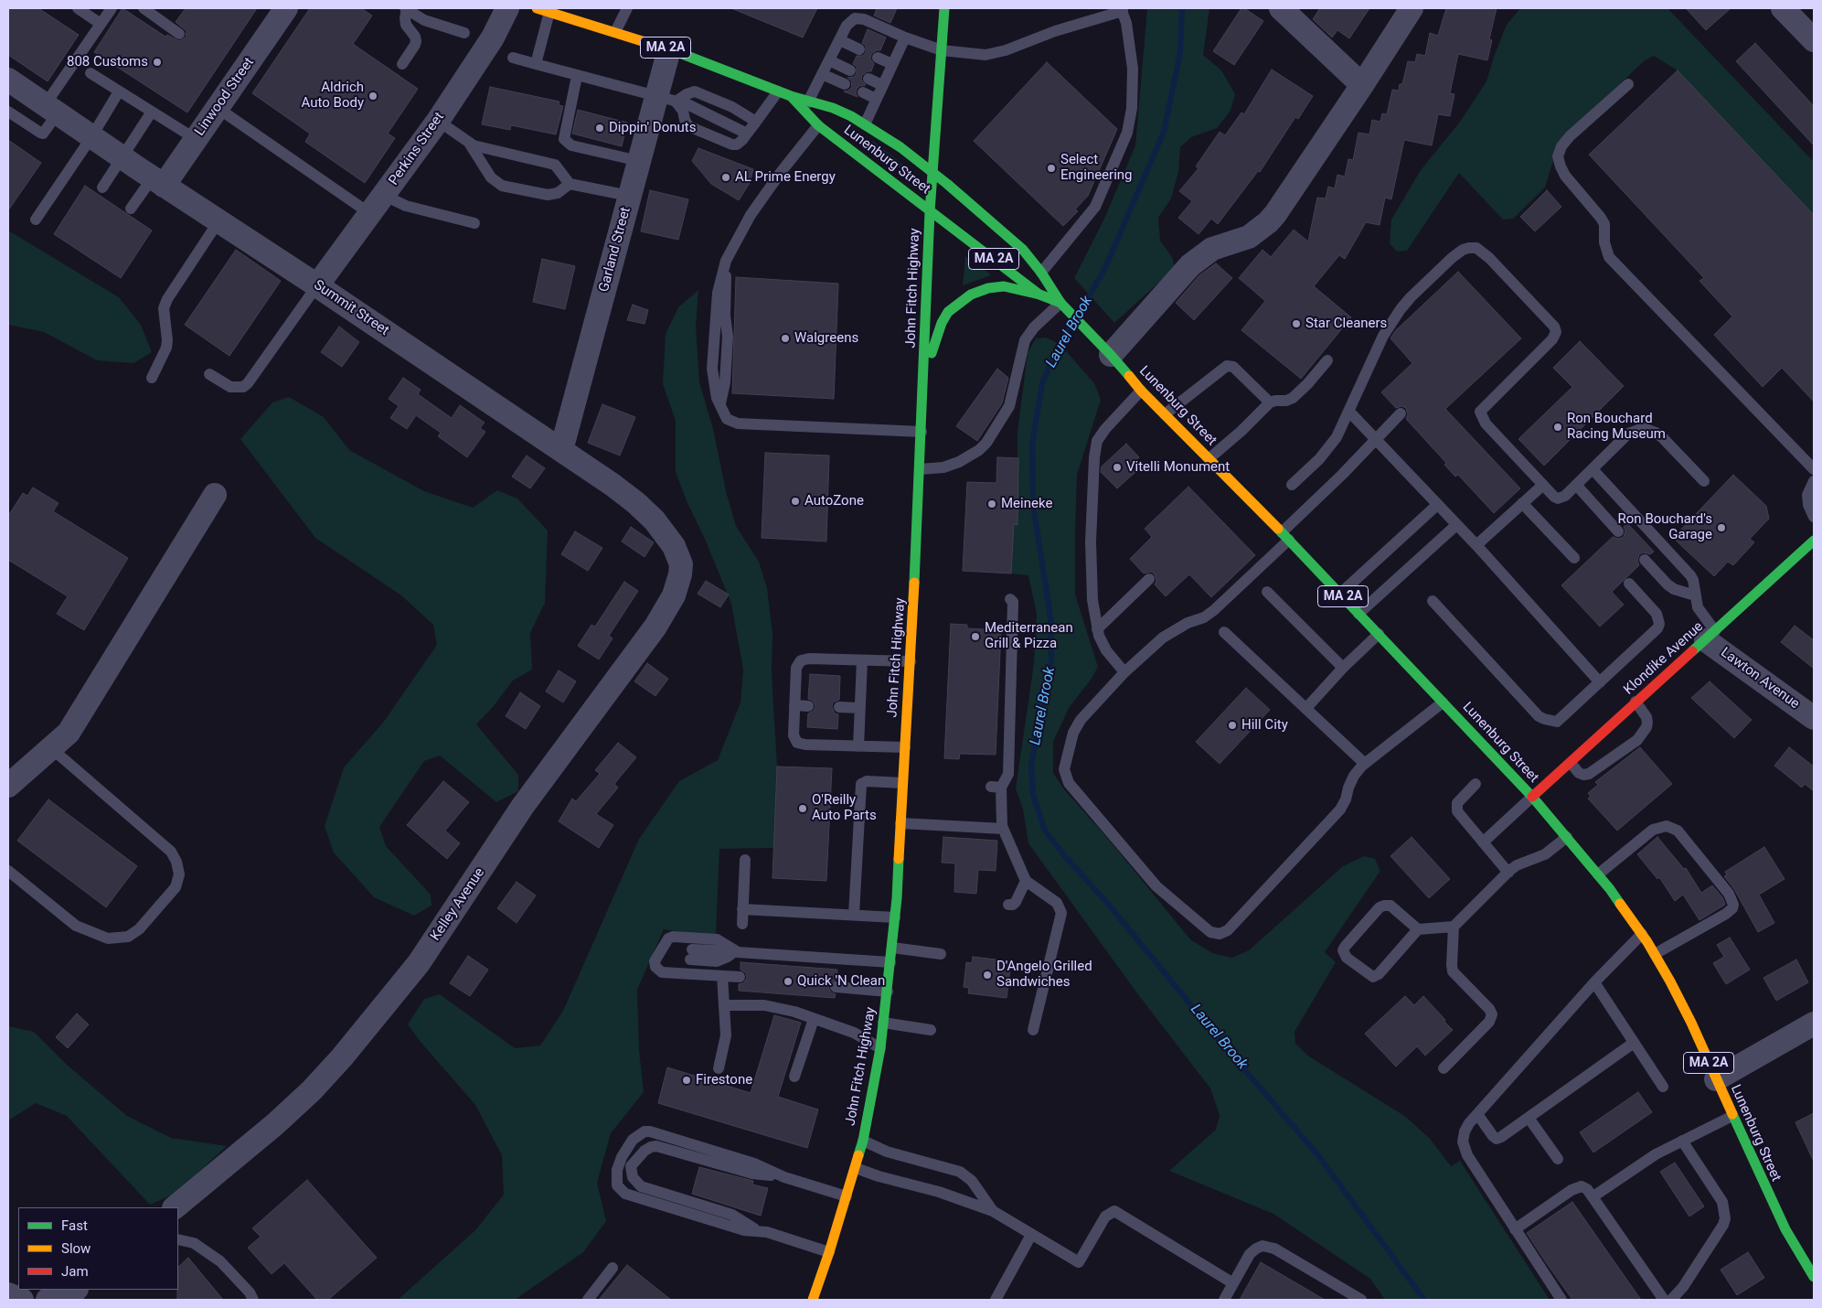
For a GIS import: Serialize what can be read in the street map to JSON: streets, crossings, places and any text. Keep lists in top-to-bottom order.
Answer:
{
  "streets": {
    "main road": [
      "MA 2A",
      "Lunenburg Street",
      "John Fitch Highway",
      "Klondike Avenue"
    ],
    "street": [
      "Linwood Street",
      "Perkins Street",
      "Garland Street",
      "Summit Street",
      "Lawton Avenue",
      "Kelley Avenue"
    ]
  },
  "crossings": [
    ["Linwood Street", "Summit Street"],
    ["Perkins Street", "Summit Street"],
    ["Lunenburg Street", "Garland Street"],
    ["Lunenburg Street", "John Fitch Highway"],
    ["Lunenburg Street", "Klondike Avenue"],
    ["Garland Street", "Summit Street"],
    ["Summit Street", "Kelley Avenue"],
    ["Klondike Avenue", "Lawton Avenue"]
  ],
  "water": ["Laurel Brook"],
  "places": [
    "808 Customs",
    "Aldrich Auto Body",
    "Dippin' Donuts",
    "Select Engineering",
    "AL Prime Energy",
    "Star Cleaners",
    "Walgreens",
    "Ron Bouchard Racing Museum",
    "Vitelli Monument",
    "AutoZone",
    "Meineke",
    "Ron Bouchard's Garage",
    "Mediterranean Grill & Pizza",
    "Hill City",
    "O'Reilly Auto Parts",
    "D'Angelo Grilled Sandwiches",
    "Quick 'N Clean",
    "Firestone"
  ],
  "legend": ["Fast", "Slow", "Jam"]
}
